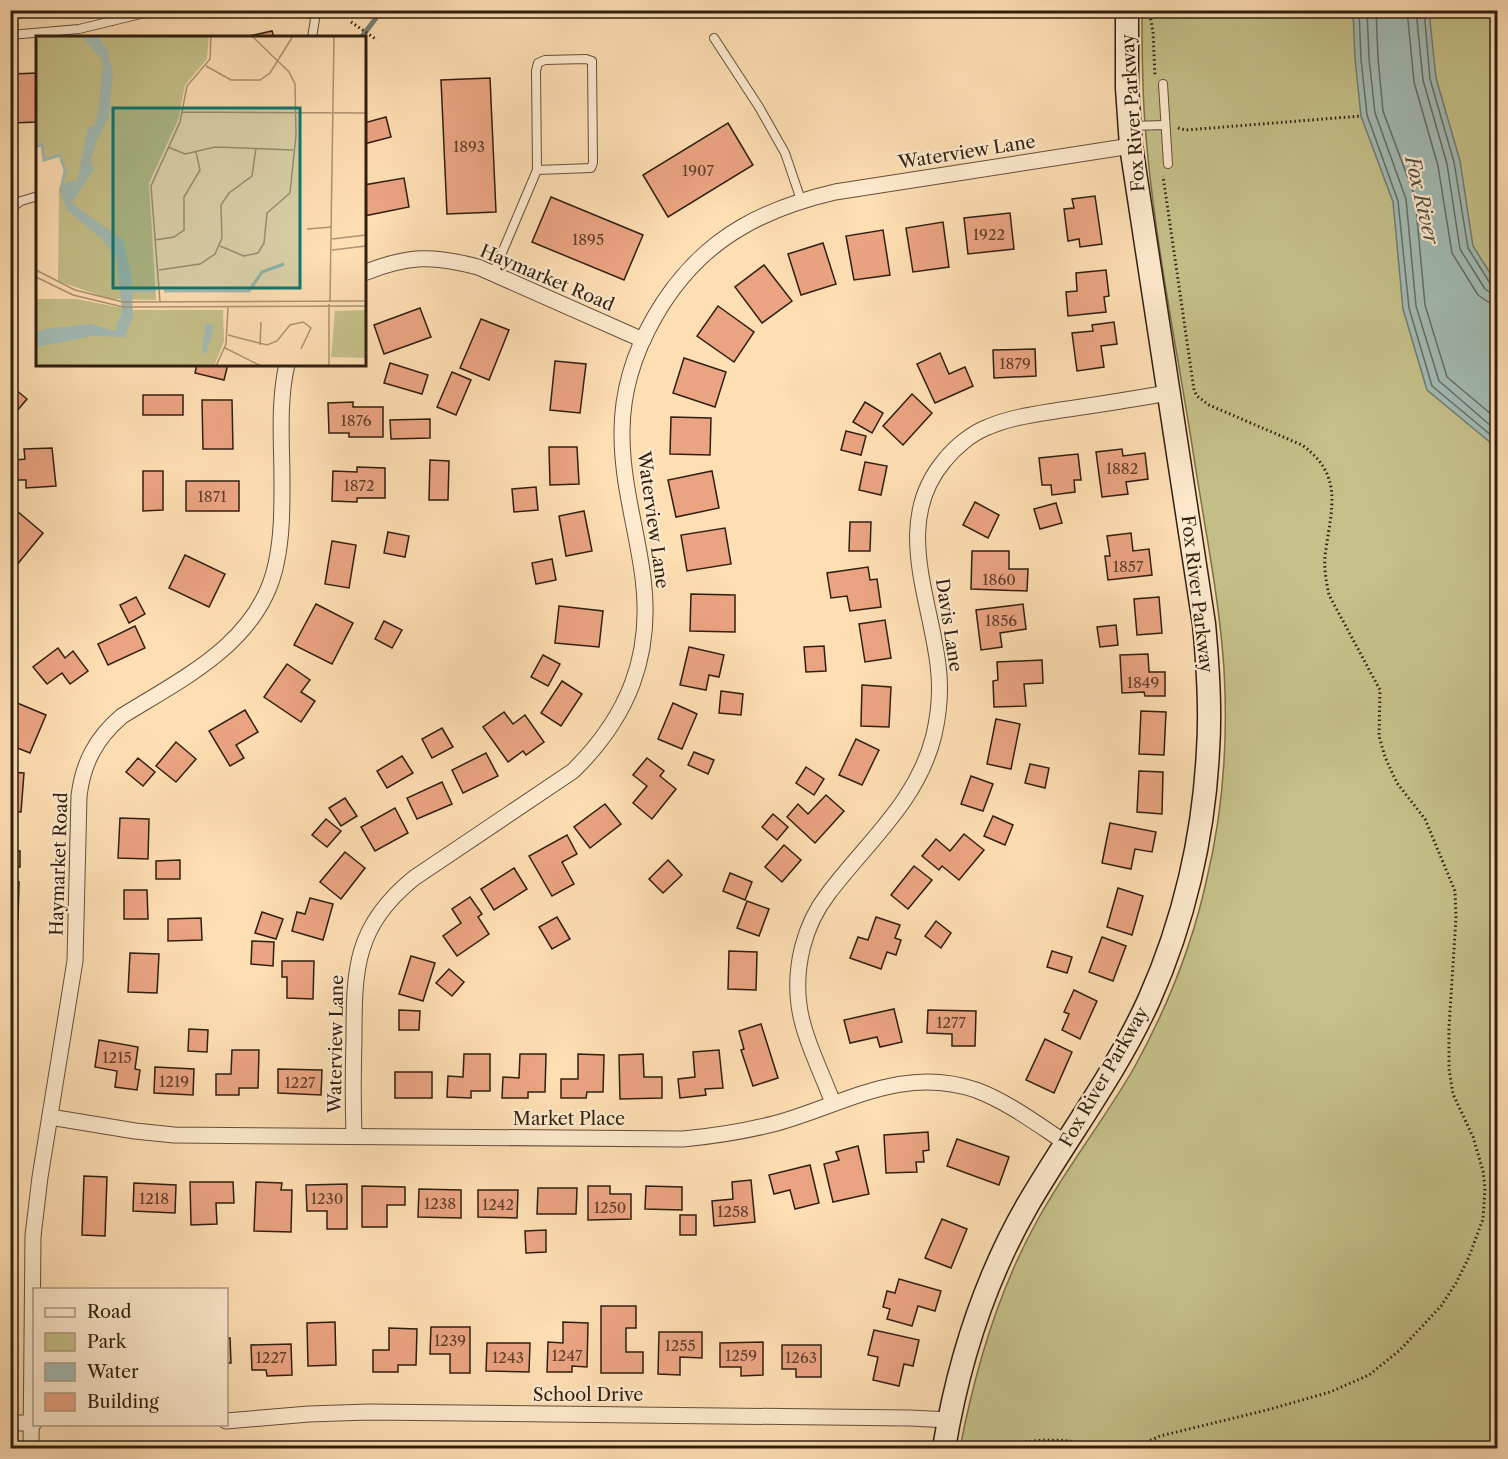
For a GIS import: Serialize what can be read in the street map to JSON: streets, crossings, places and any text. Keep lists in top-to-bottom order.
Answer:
{
  "streets": {
    "street": [
      "Fox River Parkway",
      "Waterview Lane",
      "Haymarket Road",
      "Davis Lane",
      "Market Place",
      "School Drive"
    ]
  },
  "crossings": [
    ["Fox River Parkway", "Waterview Lane"],
    ["Fox River Parkway", "Davis Lane"],
    ["Fox River Parkway", "Market Place"],
    ["Fox River Parkway", "School Drive"],
    ["Waterview Lane", "Haymarket Road"],
    ["Waterview Lane", "Market Place"],
    ["Haymarket Road", "Market Place"],
    ["Davis Lane", "Market Place"]
  ],
  "water": ["Fox River"],
  "house_numbers": [
    "1893",
    "1907",
    "1922",
    "1895",
    "1879",
    "1876",
    "1882",
    "1872",
    "1871",
    "1857",
    "1860",
    "1856",
    "1849",
    "1277",
    "1215",
    "1219",
    "1227",
    "1218",
    "1230",
    "1238",
    "1242",
    "1250",
    "1258",
    "1239",
    "1255",
    "1247",
    "1259",
    "1227",
    "1243",
    "1263"
  ],
  "legend": [
    "Road",
    "Park",
    "Water",
    "Building"
  ]
}
